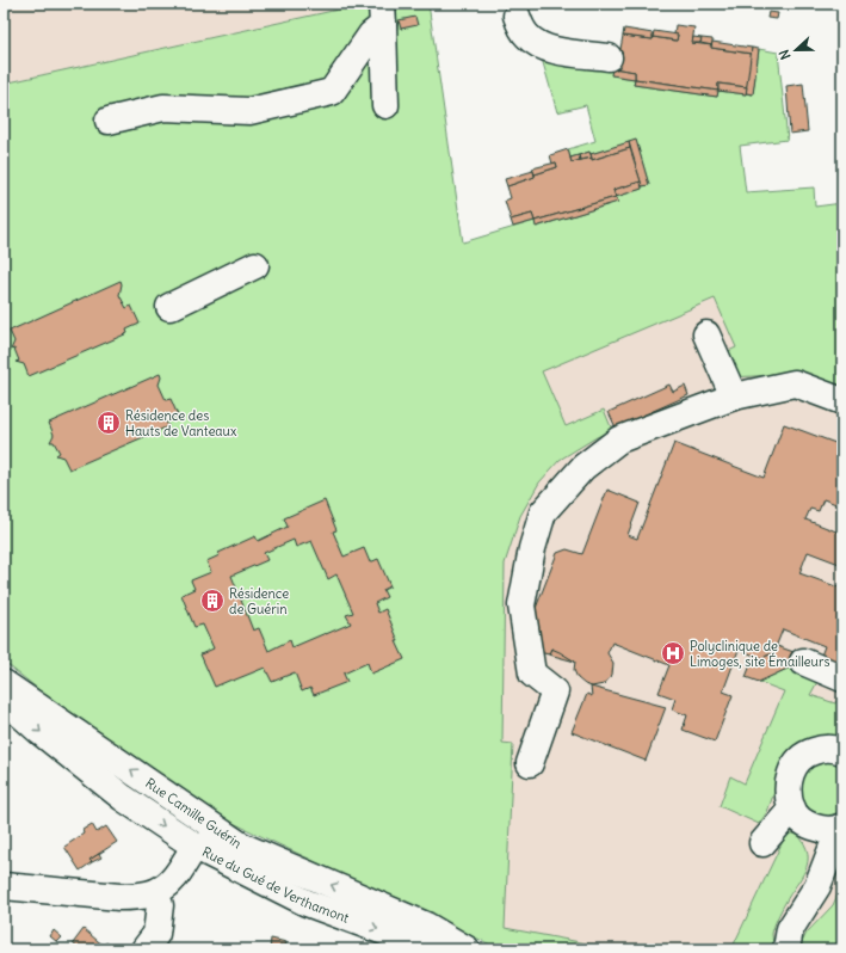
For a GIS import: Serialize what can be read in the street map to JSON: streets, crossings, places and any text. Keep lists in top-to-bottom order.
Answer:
{
  "streets": {
    "main road": ["Rue Camille Guérin", "Rue du Gué de Verthamont"]
  },
  "crossings": [
    ["Rue Camille Guérin", "Rue du Gué de Verthamont"]
  ],
  "places": {
    "building": ["Résidence des Hauts de Vanteaux", "Résidence de Guérin"],
    "hospital": ["Polyclinique de Limoges, site Émailleurs"]
  },
  "north": "left"
}
